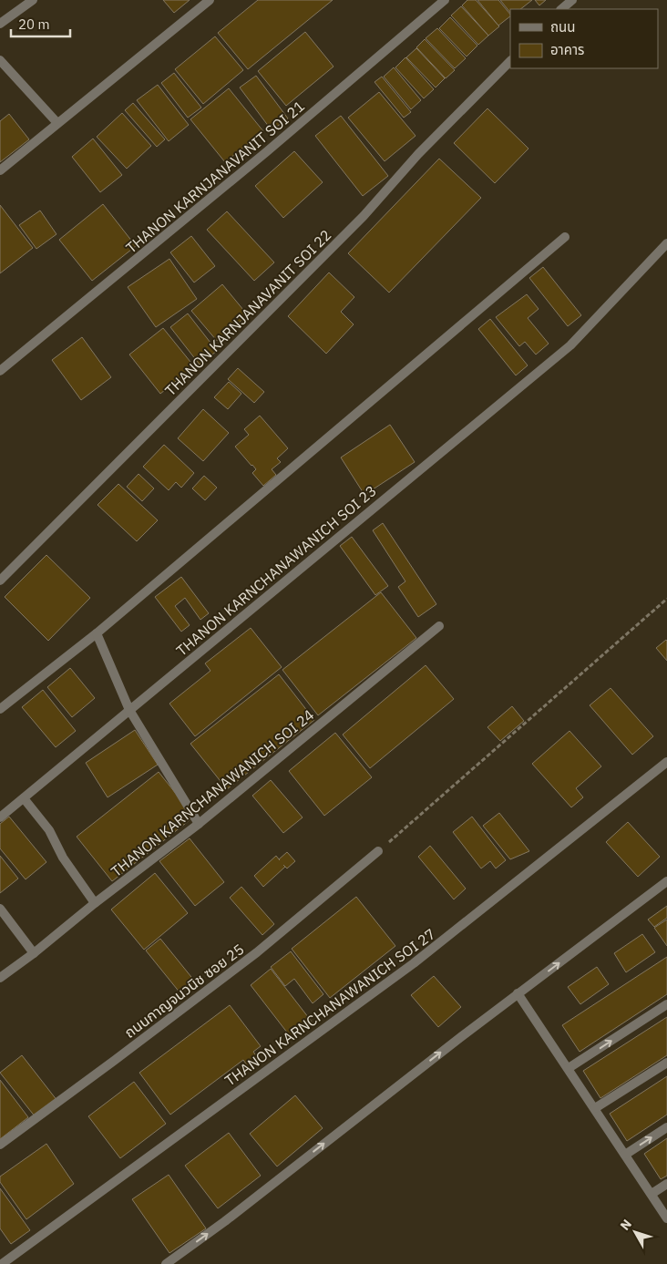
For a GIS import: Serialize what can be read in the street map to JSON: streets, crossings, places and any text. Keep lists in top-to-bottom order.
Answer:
{
  "streets": {
    "street": [
      "THANON KARNJANAVANIT SOI 21",
      "THANON KARNJANAVANIT SOI 22",
      "THANON KARNCHANAWANICH SOI 23",
      "THANON KARNCHANAWANICH SOI 24",
      "ถนนกาญจนวนิช ซอย 25",
      "THANON KARNCHANAWANICH SOI 27"
    ]
  },
  "legend": ["ถนน", "อาคาร"],
  "scale_bar": "20 m",
  "north": "top left"
}
